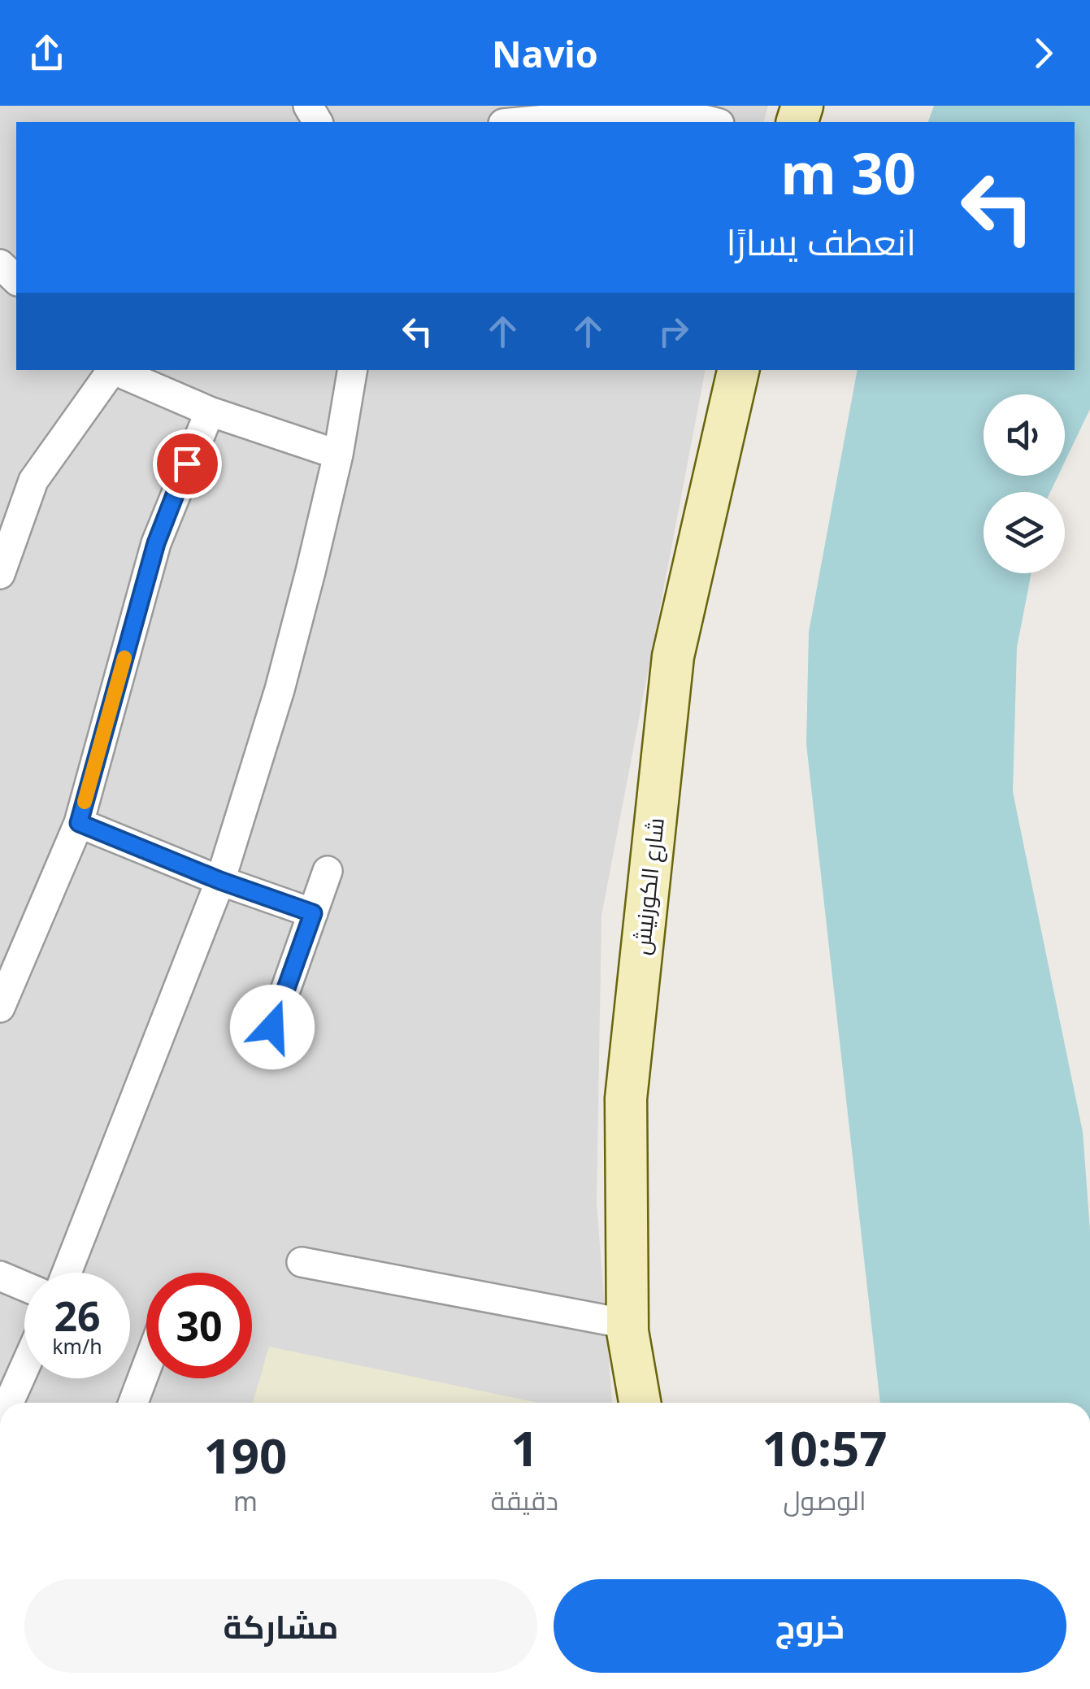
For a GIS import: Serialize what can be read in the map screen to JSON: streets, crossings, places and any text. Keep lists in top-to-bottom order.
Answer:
{
  "streets": {
    "street": ["شارع الكورنيش"]
  },
  "page": {
    "header": "Navio",
    "turn": ["30 m", "انعطف يسارًا"],
    "speed": "26 km/h",
    "limit": "30",
    "eta": [
      "10:57",
      "الوصول",
      "1",
      "دقيقة",
      "190",
      "m"
    ],
    "buttons": ["خروج", "مشاركة"]
  }
}
